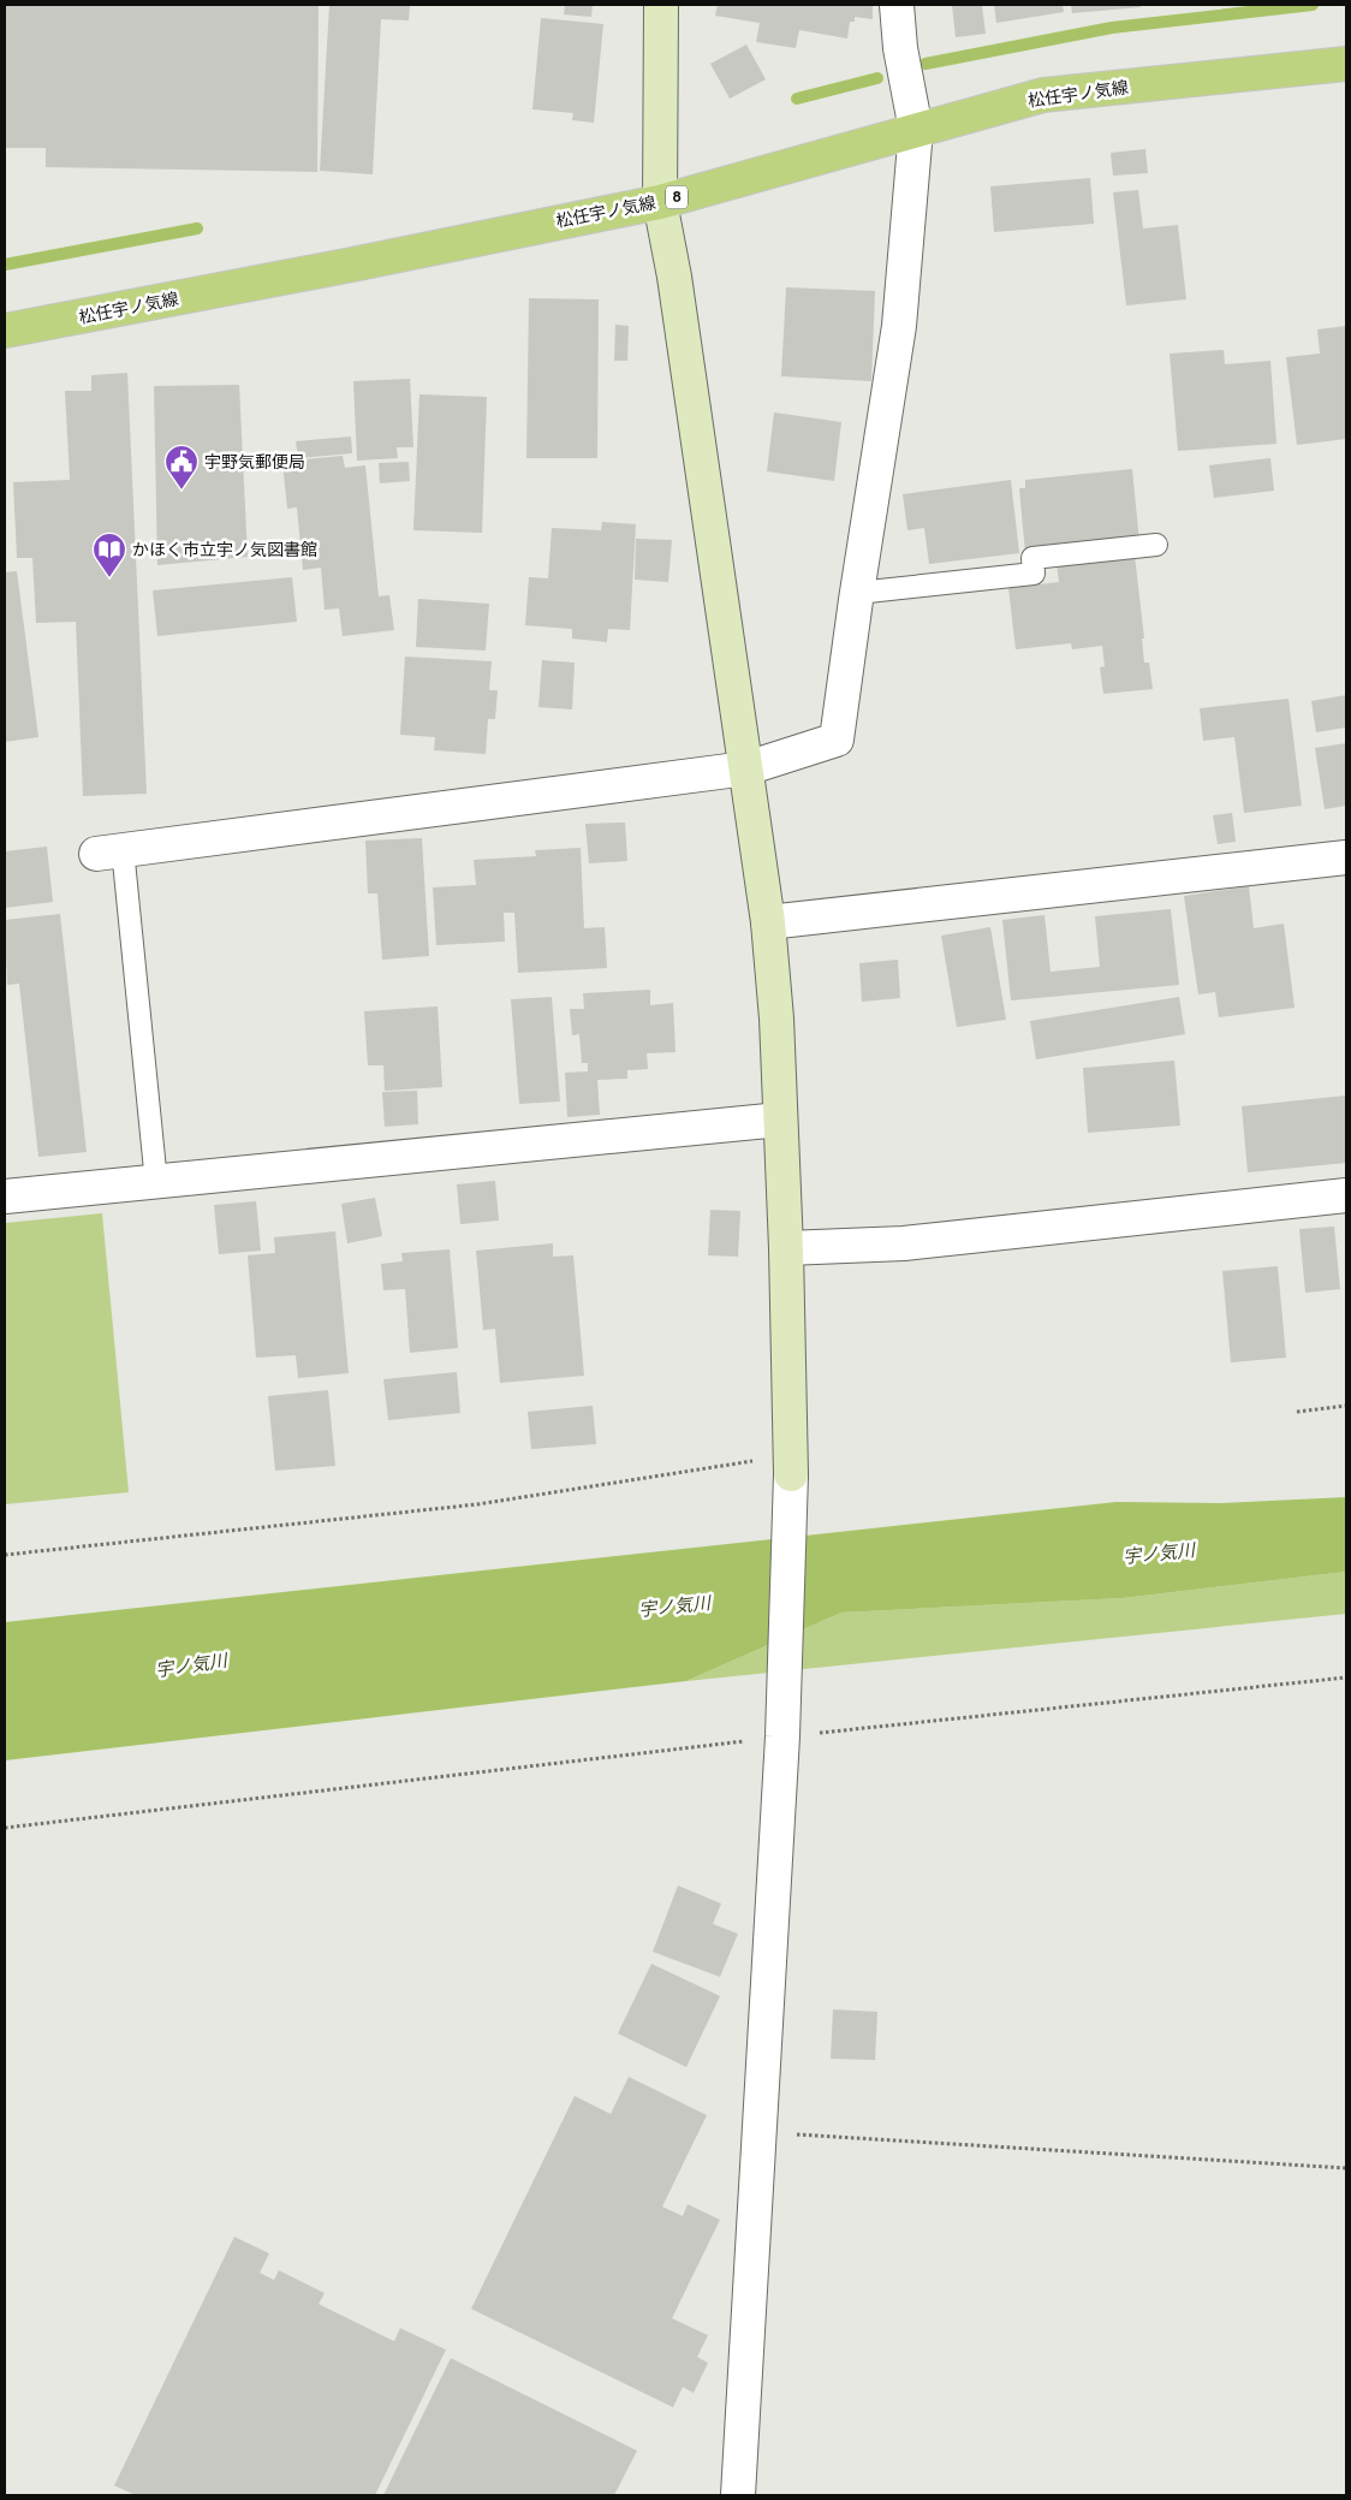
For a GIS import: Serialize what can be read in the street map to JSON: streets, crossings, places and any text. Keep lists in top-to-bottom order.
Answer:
{
  "streets": {
    "main road": ["松任宇ノ気線", "8"]
  },
  "water": ["宇ノ気川"],
  "places": {
    "public building": ["宇野気郵便局"],
    "library": ["かほく市立宇ノ気図書館"]
  }
}
